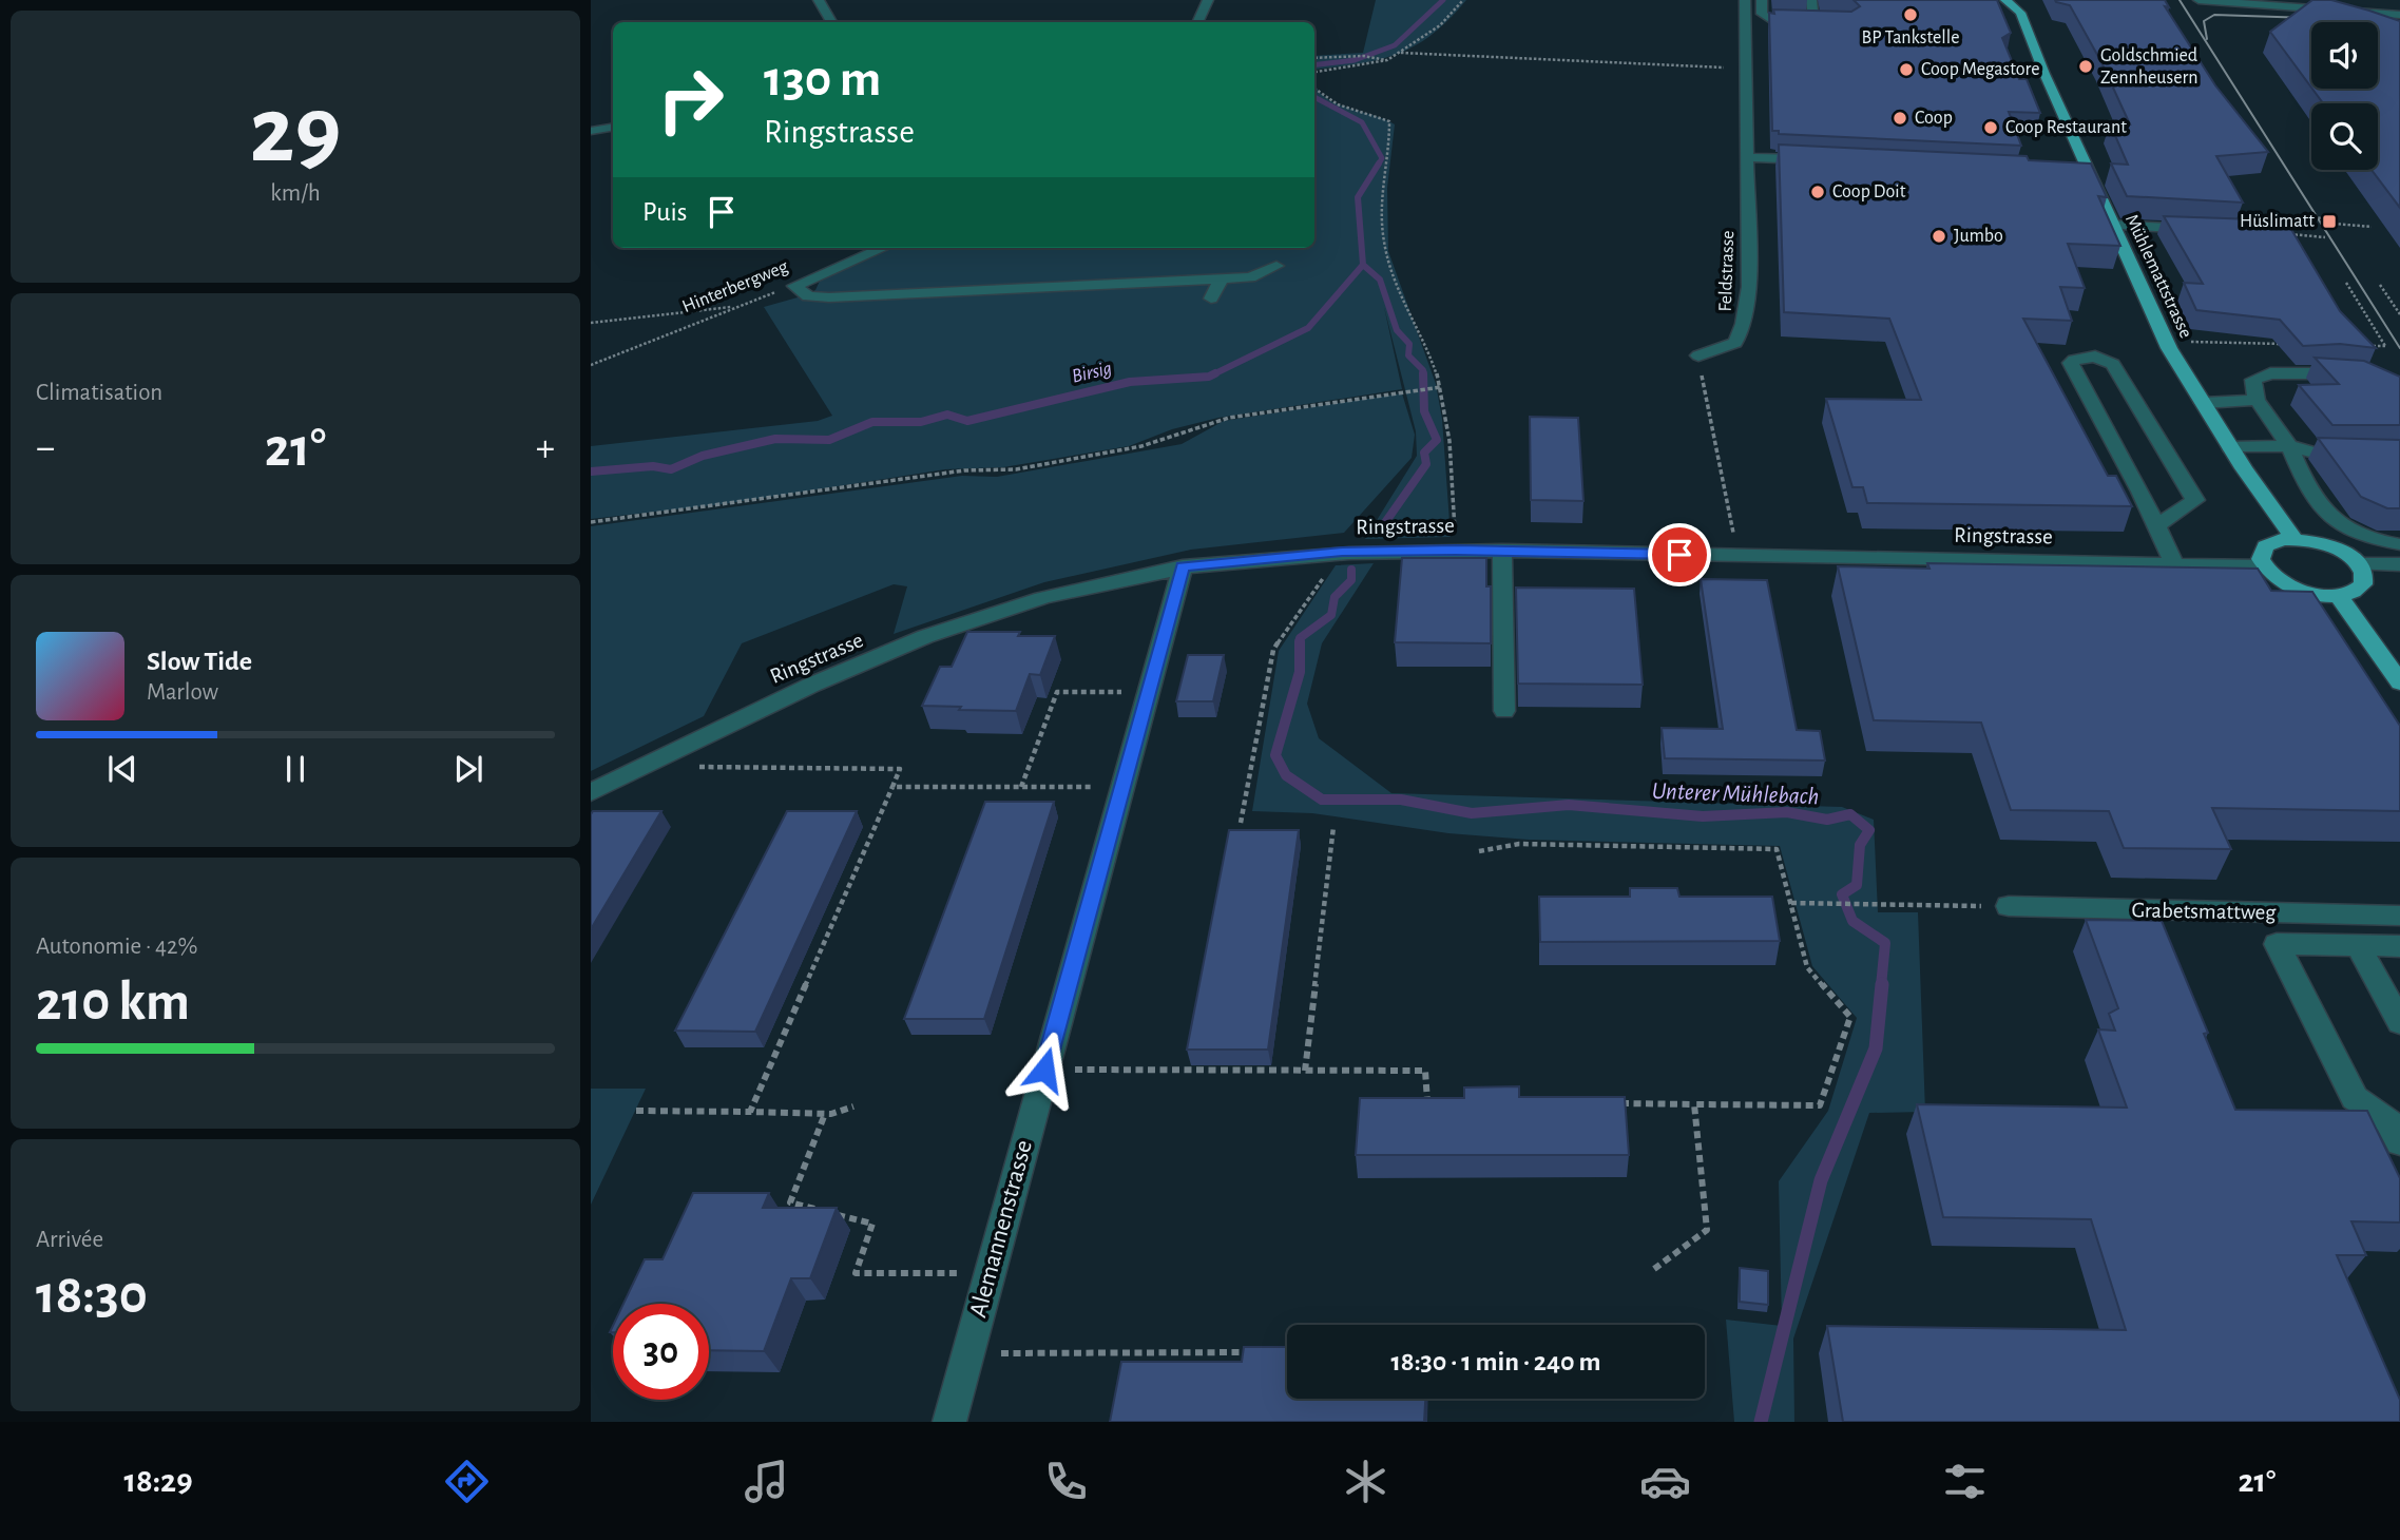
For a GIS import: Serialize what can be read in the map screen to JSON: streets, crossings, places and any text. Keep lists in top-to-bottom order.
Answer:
{
  "streets": {
    "main road": ["Mühlemattstrasse"],
    "street": [
      "Feldstrasse",
      "Hinterbergweg",
      "Ringstrasse",
      "Grabetsmattweg",
      "Alemannenstrasse"
    ]
  },
  "crossings": [
    ["Ringstrasse", "Alemannenstrasse"]
  ],
  "water": ["Birsig", "Unterer Mühlebach"],
  "places": {
    "other": [
      "BP Tankstelle",
      "Goldschmied Zennheusern",
      "Coop Megastore",
      "Coop",
      "Coop Restaurant",
      "Coop Doit",
      "Jumbo"
    ],
    "transit": ["Hüslimatt"]
  },
  "page": {
    "tile": [
      ["29", "km/h"],
      "Climatisation",
      ["Autonomie · 42%", "210 km"],
      ["Arrivée", "18:30"]
    ],
    "turn": ["130 m", "Ringstrasse"],
    "then": "Puis",
    "heat": ["−", "21°", "+"],
    "song": ["Slow Tide", "Marlow"],
    "limit": "30",
    "trip": "18:30 · 1 min · 240 m",
    "tabs": ["18:29", "21°"]
  }
}
